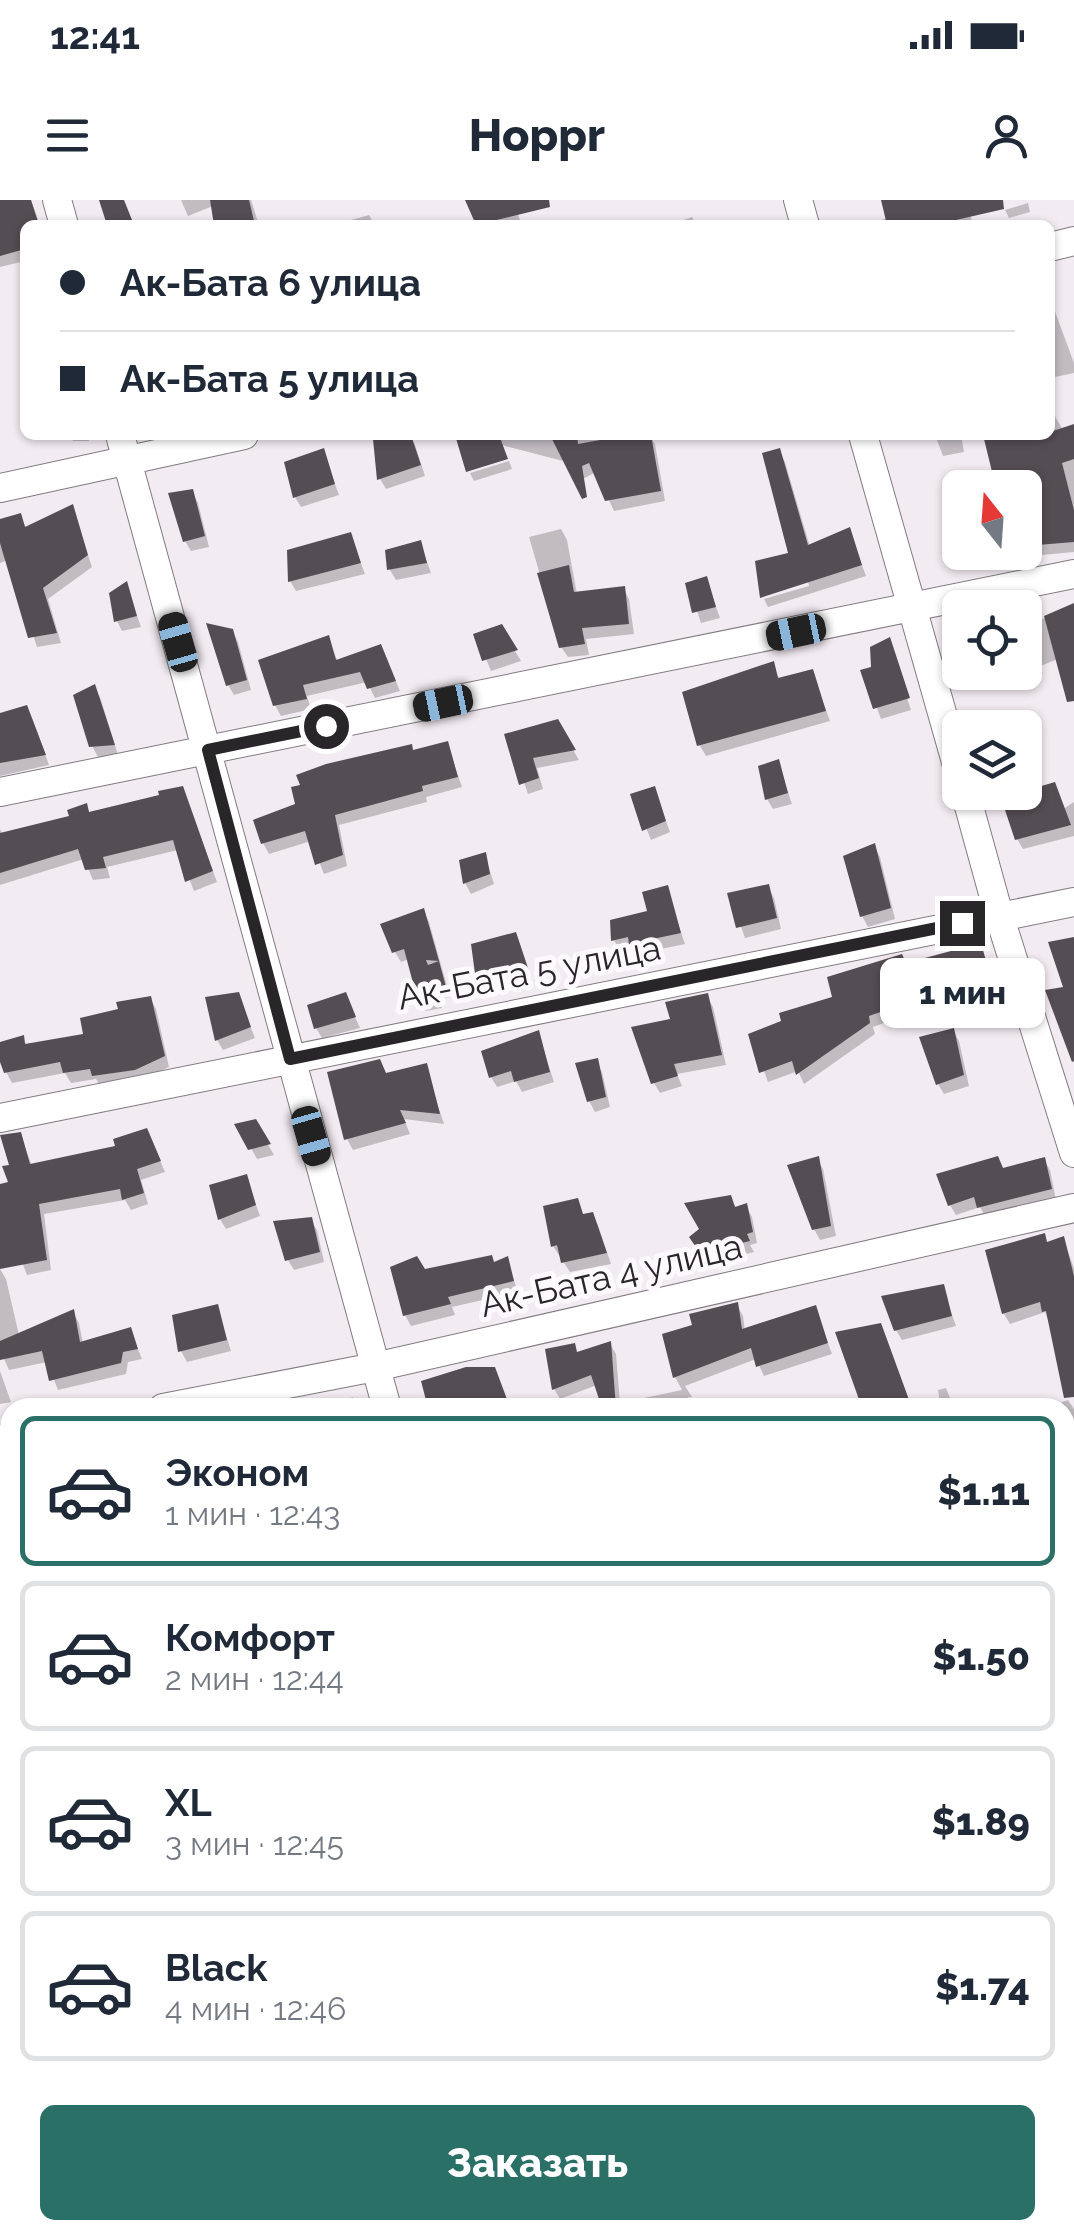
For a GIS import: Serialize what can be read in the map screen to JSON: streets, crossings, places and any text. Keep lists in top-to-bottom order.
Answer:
{
  "streets": {
    "street": ["Ак-Бата 5 улица", "Ак-Бата 4 улица"]
  },
  "north": "top",
  "page": {
    "status": "12:41",
    "header": "Hoppr",
    "banner": ["Ак-Бата 6 улица", "Ак-Бата 5 улица"],
    "bubble": "1 мин",
    "list": [
      {
        "name": "Эконом",
        "note": "1 мин · 12:43",
        "value": "$1.11"
      },
      {
        "name": "Комфорт",
        "note": "2 мин · 12:44",
        "value": "$1.50"
      },
      {
        "name": "XL",
        "note": "3 мин · 12:45",
        "value": "$1.89"
      },
      {
        "name": "Black",
        "note": "4 мин · 12:46",
        "value": "$1.74"
      }
    ],
    "buttons": "Заказать"
  }
}
